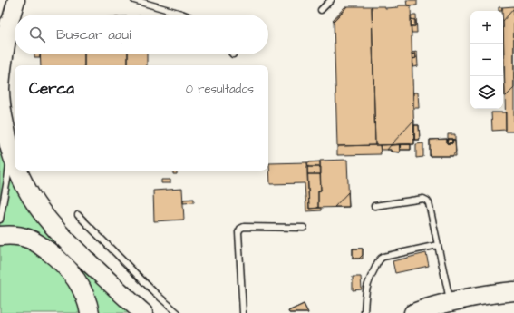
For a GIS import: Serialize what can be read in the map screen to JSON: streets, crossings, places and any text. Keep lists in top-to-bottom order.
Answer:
{
  "page": {
    "map_buttons": ["+", "−"],
    "search": "Buscar aquí",
    "heading": ["Cerca", "0 resultados"]
  }
}
